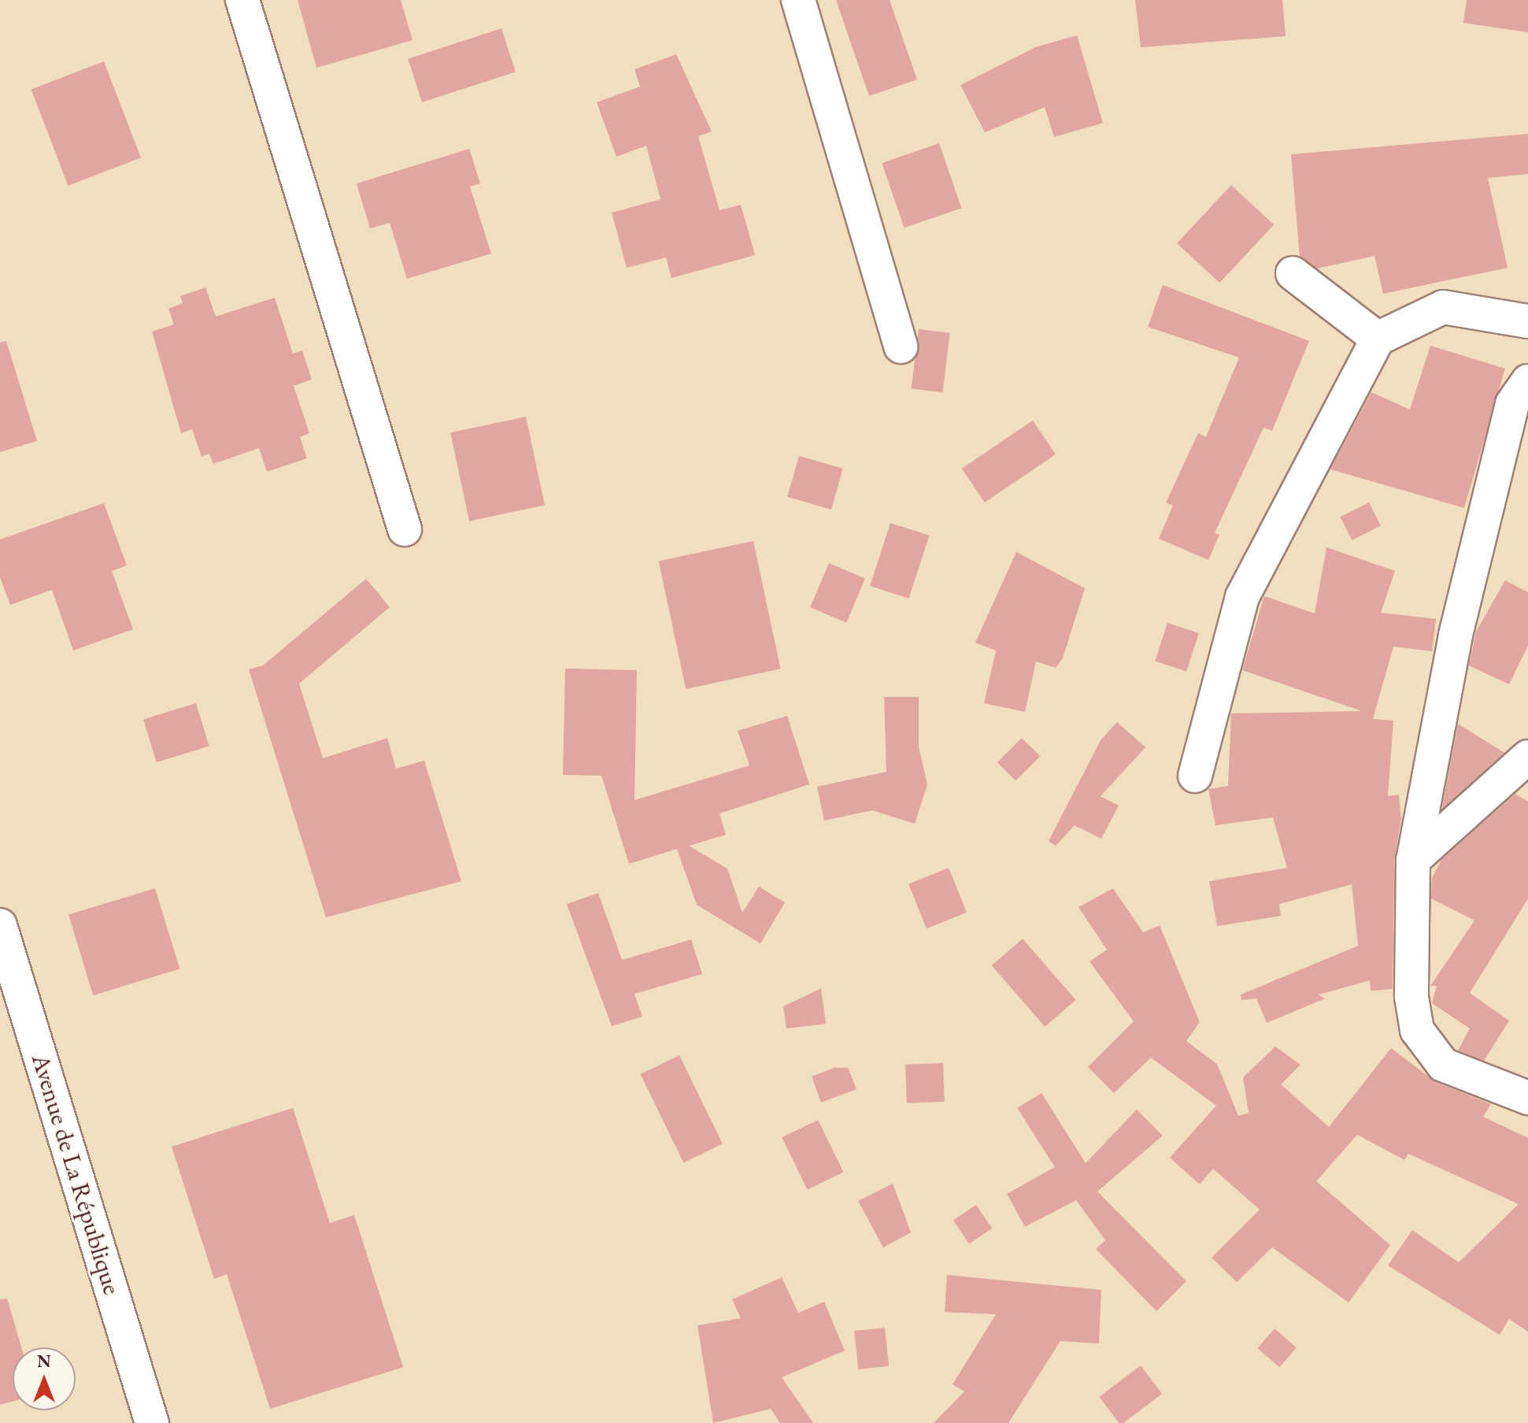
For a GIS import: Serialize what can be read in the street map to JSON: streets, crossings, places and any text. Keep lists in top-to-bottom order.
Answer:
{
  "streets": {
    "street": ["Avenue de La République"]
  },
  "north": "top"
}
